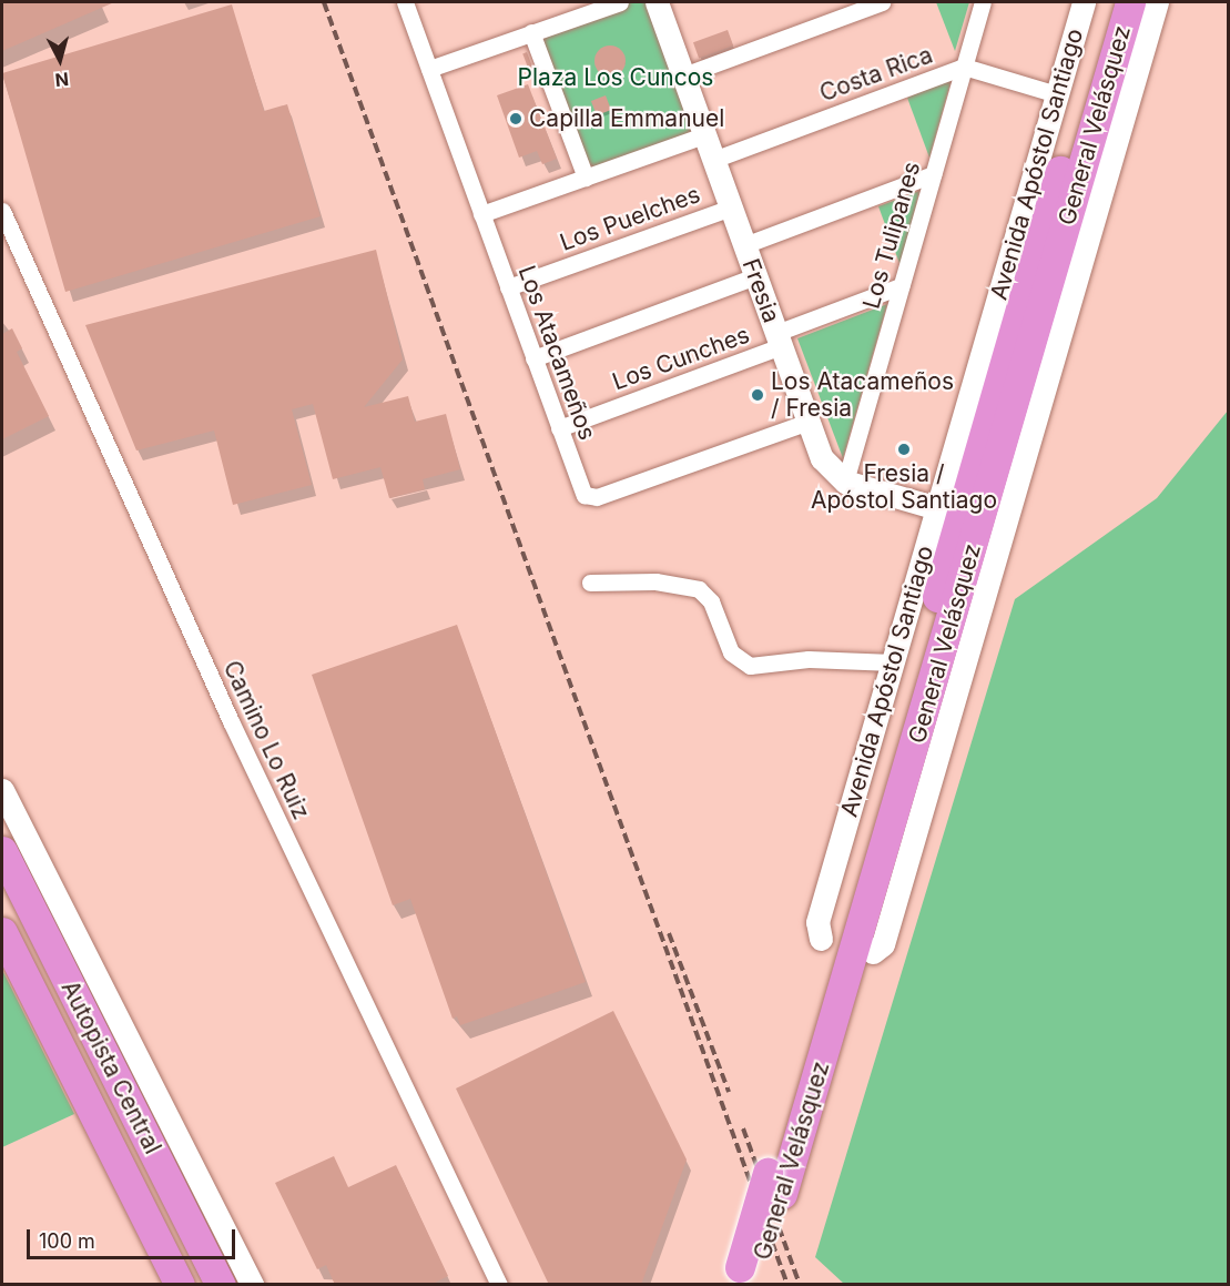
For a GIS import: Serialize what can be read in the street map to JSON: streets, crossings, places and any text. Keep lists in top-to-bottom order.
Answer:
{
  "streets": {
    "highway": ["General Velásquez", "Autopista Central"],
    "street": [
      "Costa Rica",
      "Avenida Apóstol Santiago",
      "Los Puelches",
      "Los Tulipanes",
      "Fresia",
      "Los Atacameños",
      "Los Cunches",
      "Camino Lo Ruiz"
    ]
  },
  "crossings": [
    ["Costa Rica", "Avenida Apóstol Santiago"],
    ["Costa Rica", "Los Tulipanes"],
    ["Costa Rica", "Fresia"],
    ["Avenida Apóstol Santiago", "Fresia"],
    ["Los Puelches", "Fresia"],
    ["Los Puelches", "Los Atacameños"],
    ["Los Tulipanes", "Fresia"],
    ["Los Tulipanes", "Los Cunches"],
    ["Fresia", "Los Atacameños"],
    ["Fresia", "Los Cunches"],
    ["Los Atacameños", "Los Cunches"]
  ],
  "parks": ["Plaza Los Cuncos"],
  "places": ["Capilla Emmanuel", "Los Atacameños / Fresia", "Fresia / Apóstol Santiago"],
  "scale_bar": "100 m",
  "north": "bottom"
}
